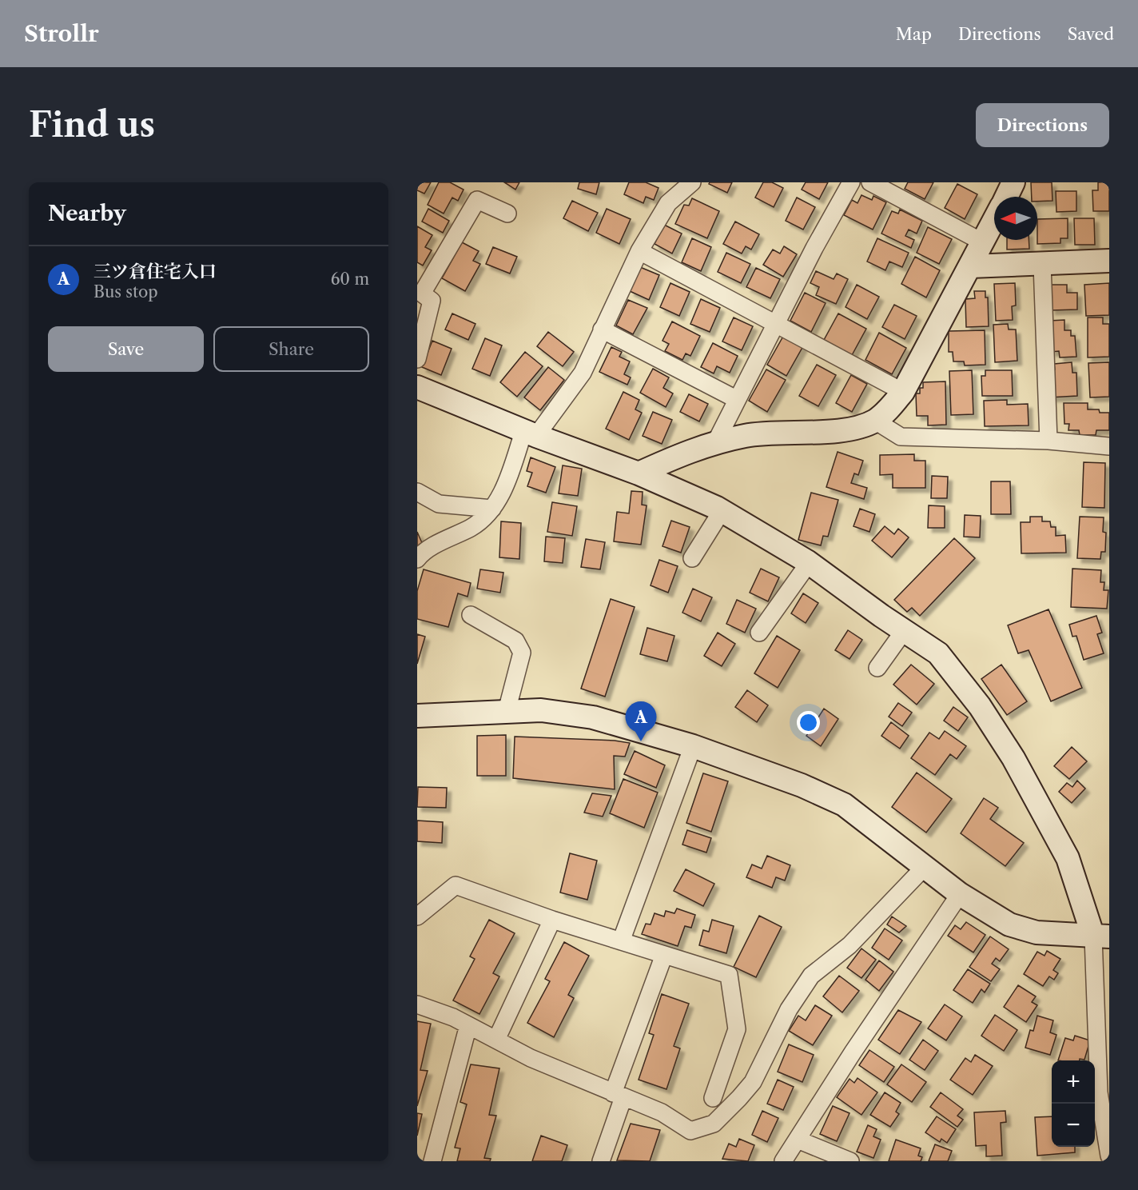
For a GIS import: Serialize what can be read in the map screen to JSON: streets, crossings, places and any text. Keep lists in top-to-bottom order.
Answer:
{
  "north": "left",
  "page": {
    "header": "Strollr",
    "nav": ["Map", "Directions", "Saved"],
    "buttons": [
      "Directions",
      ["Save", "Share"]
    ],
    "title": "Find us",
    "heading": "Nearby",
    "list": [
      {
        "mark": "A",
        "name": "三ツ倉住宅入口",
        "note": "Bus stop",
        "value": "60 m"
      }
    ],
    "pins": "A",
    "map_buttons": ["+", "−"]
  }
}
